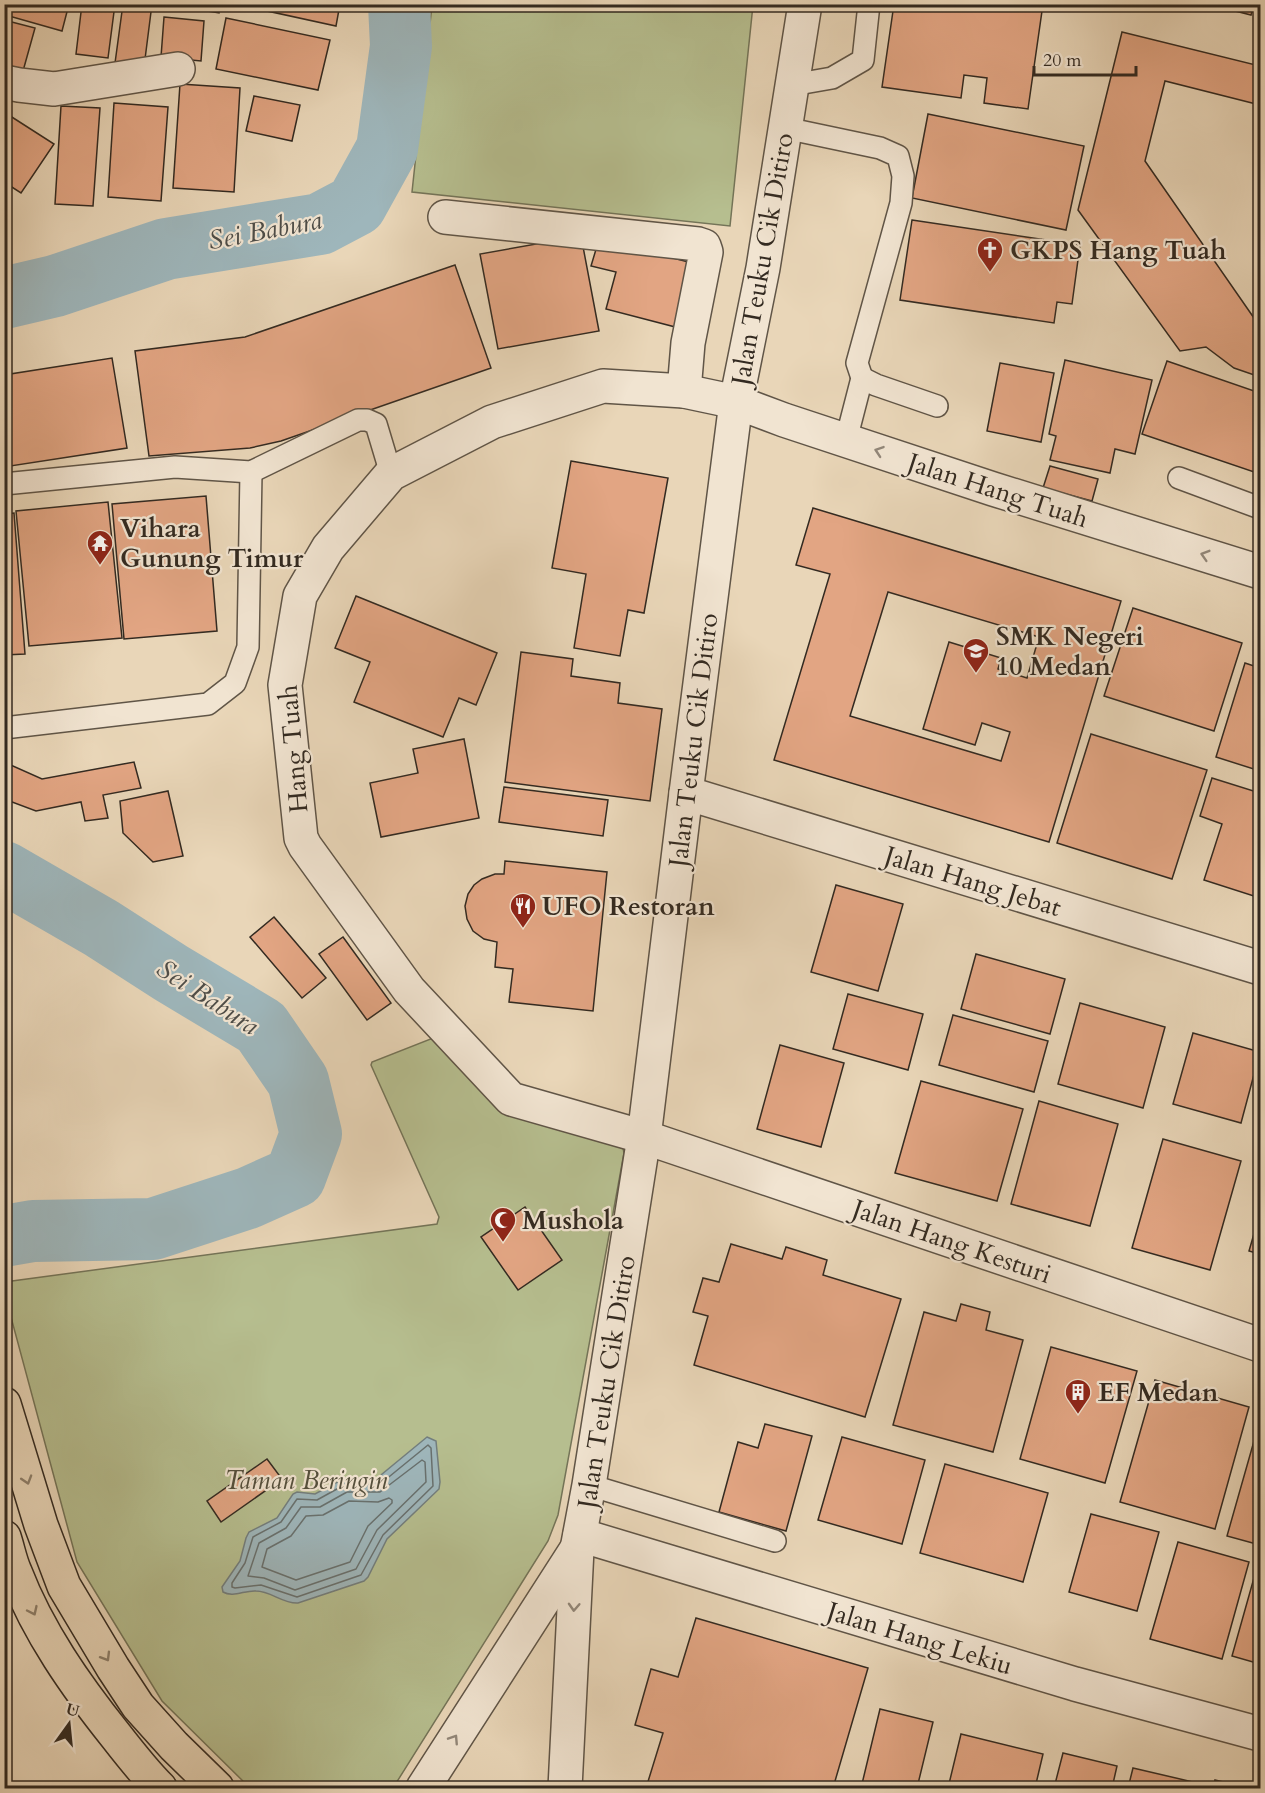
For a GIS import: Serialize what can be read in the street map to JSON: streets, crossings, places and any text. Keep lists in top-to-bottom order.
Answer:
{
  "streets": {
    "street": [
      "Jalan Teuku Cik Ditiro",
      "Jalan Hang Tuah",
      "Hang Tuah",
      "Jalan Hang Jebat",
      "Jalan Hang Kesturi",
      "Jalan Hang Lekiu"
    ]
  },
  "crossings": [
    ["Jalan Teuku Cik Ditiro", "Jalan Hang Tuah"],
    ["Jalan Teuku Cik Ditiro", "Hang Tuah"],
    ["Jalan Teuku Cik Ditiro", "Jalan Hang Jebat"],
    ["Jalan Teuku Cik Ditiro", "Jalan Hang Kesturi"],
    ["Jalan Teuku Cik Ditiro", "Jalan Hang Lekiu"],
    ["Jalan Hang Tuah", "Hang Tuah"],
    ["Hang Tuah", "Jalan Hang Kesturi"]
  ],
  "one_way": ["Jalan Hang Tuah"],
  "water": ["Sei Babura"],
  "parks": ["Taman Beringin"],
  "places": {
    "church": ["GKPS Hang Tuah"],
    "temple": ["Vihara Gunung Timur"],
    "school or university": ["SMK Negeri 10 Medan"],
    "restaurant": ["UFO Restoran"],
    "mosque": ["Mushola"],
    "building": ["EF Medan"]
  },
  "scale_bar": "20 m",
  "north": "top"
}
